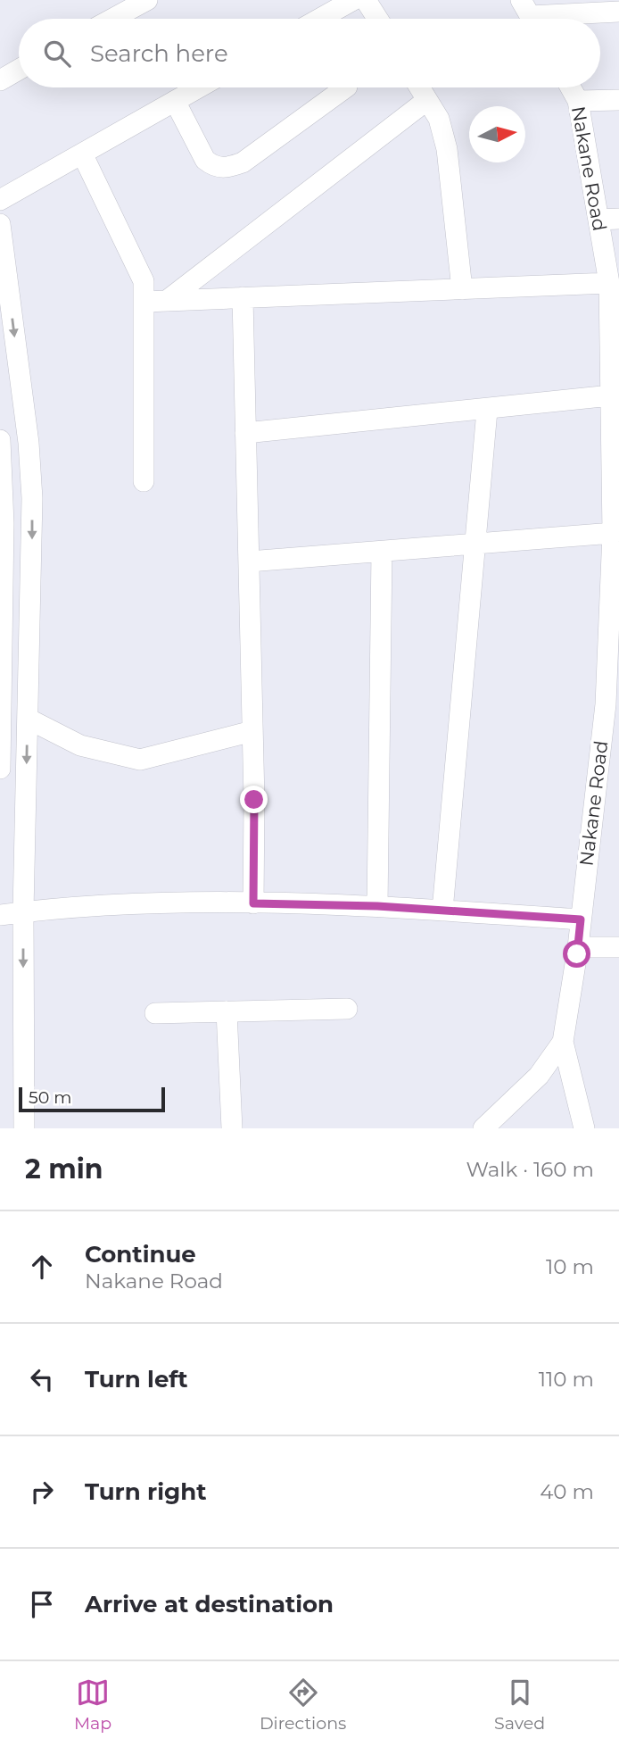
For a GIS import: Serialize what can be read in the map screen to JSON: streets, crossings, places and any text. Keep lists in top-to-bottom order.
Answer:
{
  "streets": {
    "street": ["Nakane Road"]
  },
  "scale_bar": "50 m",
  "north": "right",
  "page": {
    "search": "Search here",
    "scale": "50 m",
    "heading": ["2 min", "Walk · 160 m"],
    "list": [
      ["Continue", "Nakane Road", "10 m"],
      ["Turn left", "110 m"],
      ["Turn right", "40 m"],
      "Arrive at destination"
    ],
    "nav": ["Map", "Directions", "Saved"]
  }
}
